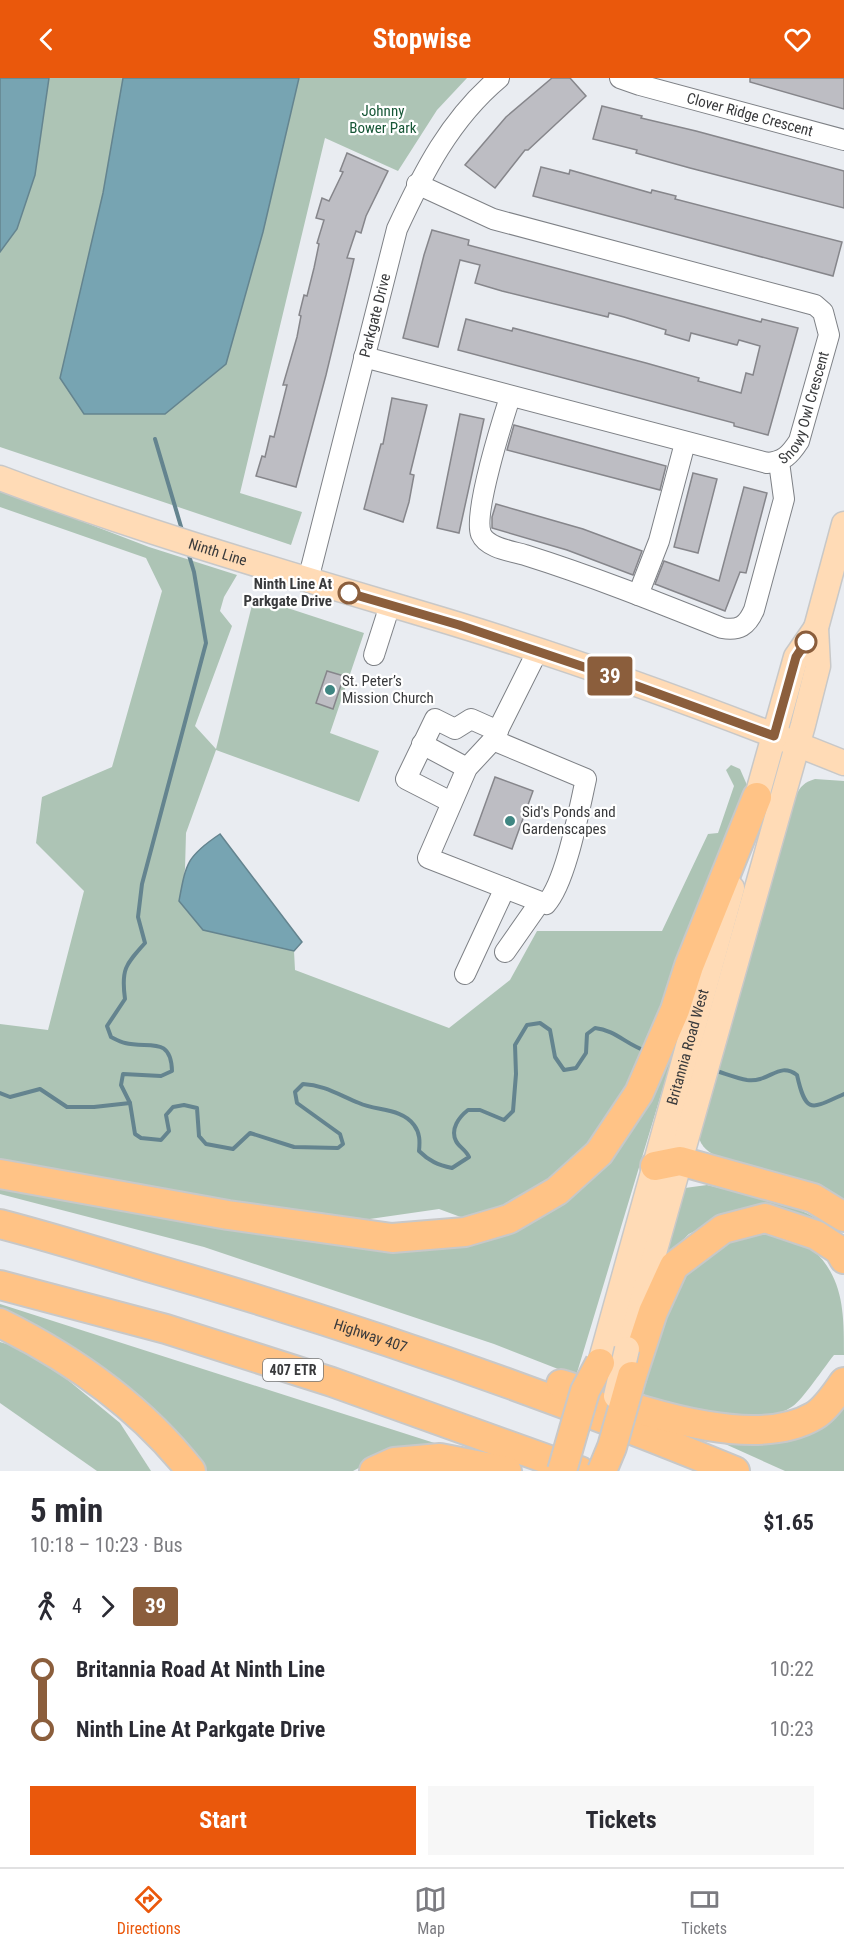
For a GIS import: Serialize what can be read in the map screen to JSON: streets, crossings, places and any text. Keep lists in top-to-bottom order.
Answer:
{
  "streets": {
    "highway": ["Highway 407", "407 ETR"],
    "main road": ["Ninth Line", "Britannia Road West"],
    "street": ["Clover Ridge Crescent", "Parkgate Drive", "Snowy Owl Crescent"]
  },
  "crossings": [
    ["Parkgate Drive", "Snowy Owl Crescent"],
    ["Parkgate Drive", "Ninth Line"],
    ["Ninth Line", "Britannia Road West"]
  ],
  "parks": ["Johnny Bower Park"],
  "places": ["Ninth Line At Parkgate Drive", "St. Peter’s Mission Church", "Sid's Ponds and Gardenscapes"],
  "lines": ["bus line 39"],
  "page": {
    "header": "Stopwise",
    "on_map": "39",
    "heading": ["5 min", "10:18 – 10:23 · Bus", "$1.65"],
    "legs": ["4", "39"],
    "list": [
      {
        "name": "Britannia Road At Ninth Line",
        "value": "10:22"
      },
      {
        "name": "Ninth Line At Parkgate Drive",
        "value": "10:23"
      }
    ],
    "buttons": ["Start", "Tickets"],
    "tabs": ["Directions", "Map", "Tickets"]
  }
}
